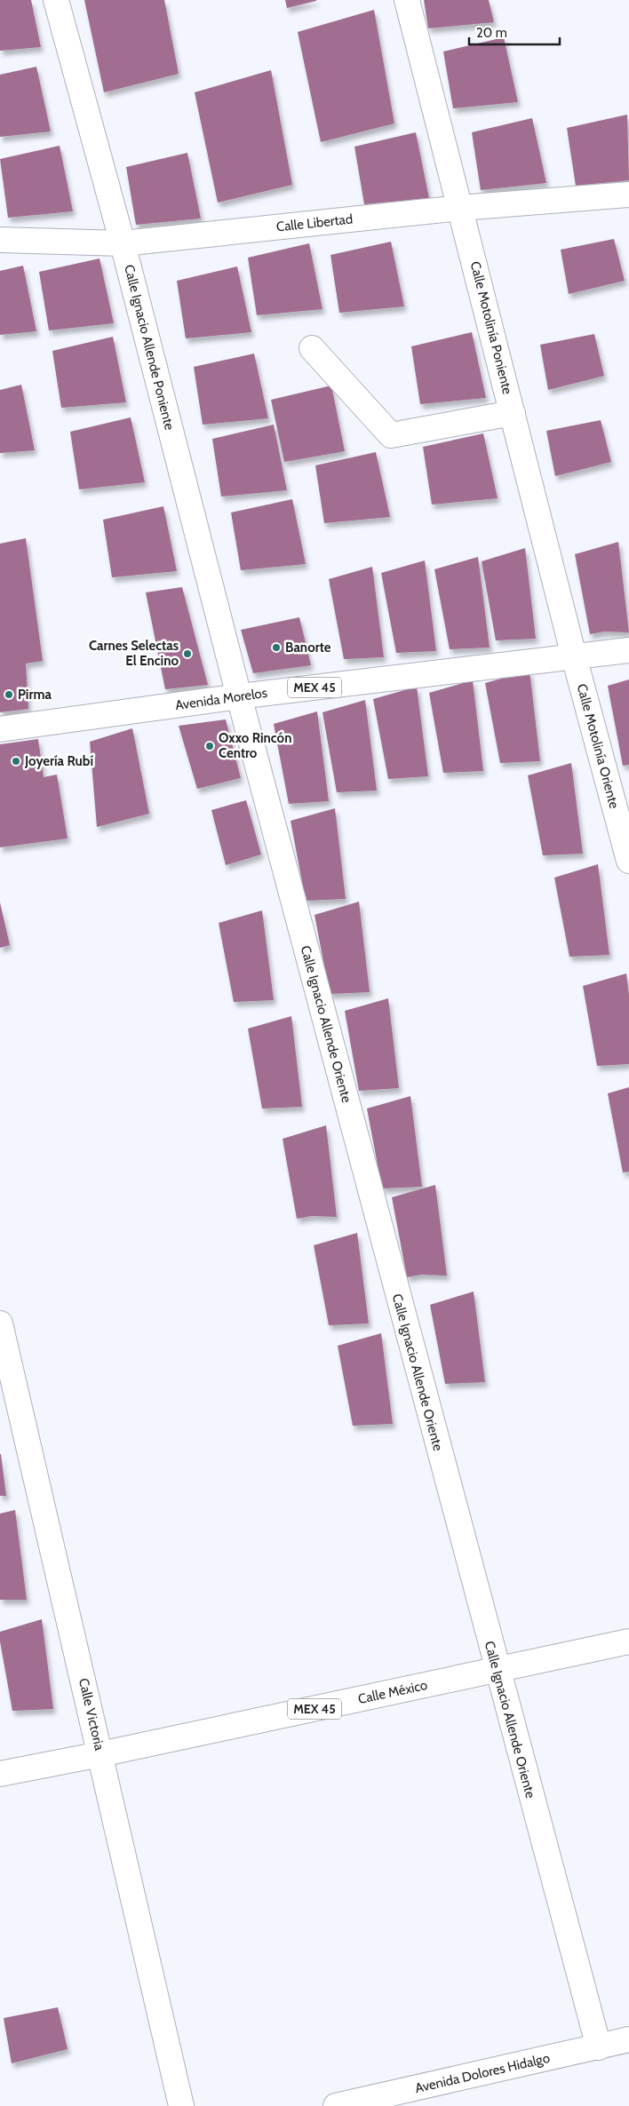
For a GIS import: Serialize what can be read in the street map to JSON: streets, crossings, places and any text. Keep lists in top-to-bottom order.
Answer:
{
  "streets": {
    "street": [
      "Calle Libertad",
      "Calle Motolinía Poniente",
      "Calle Ignacio Allende Poniente",
      "MEX 45",
      "Avenida Morelos",
      "Calle Motolinía Oriente",
      "Calle Ignacio Allende Oriente",
      "Calle México",
      "Calle Victoria",
      "Avenida Dolores Hidalgo"
    ]
  },
  "crossings": [
    ["Calle Libertad", "Calle Motolinía Poniente"],
    ["Calle Libertad", "Calle Ignacio Allende Poniente"],
    ["Calle Motolinía Poniente", "Avenida Morelos"],
    ["Calle Motolinía Poniente", "Calle Motolinía Oriente"],
    ["Calle Ignacio Allende Poniente", "Avenida Morelos"],
    ["Calle Ignacio Allende Poniente", "Calle Ignacio Allende Oriente"],
    ["Avenida Morelos", "Calle Motolinía Oriente"],
    ["Avenida Morelos", "Calle Ignacio Allende Oriente"],
    ["Calle Ignacio Allende Oriente", "Calle México"],
    ["Calle Ignacio Allende Oriente", "Avenida Dolores Hidalgo"],
    ["Calle México", "Calle Victoria"]
  ],
  "places": [
    "Banorte",
    "Carnes Selectas El Encino",
    "Pirma",
    "Oxxo Rincón Centro",
    "Joyería Rubí"
  ],
  "scale_bar": "20 m"
}
